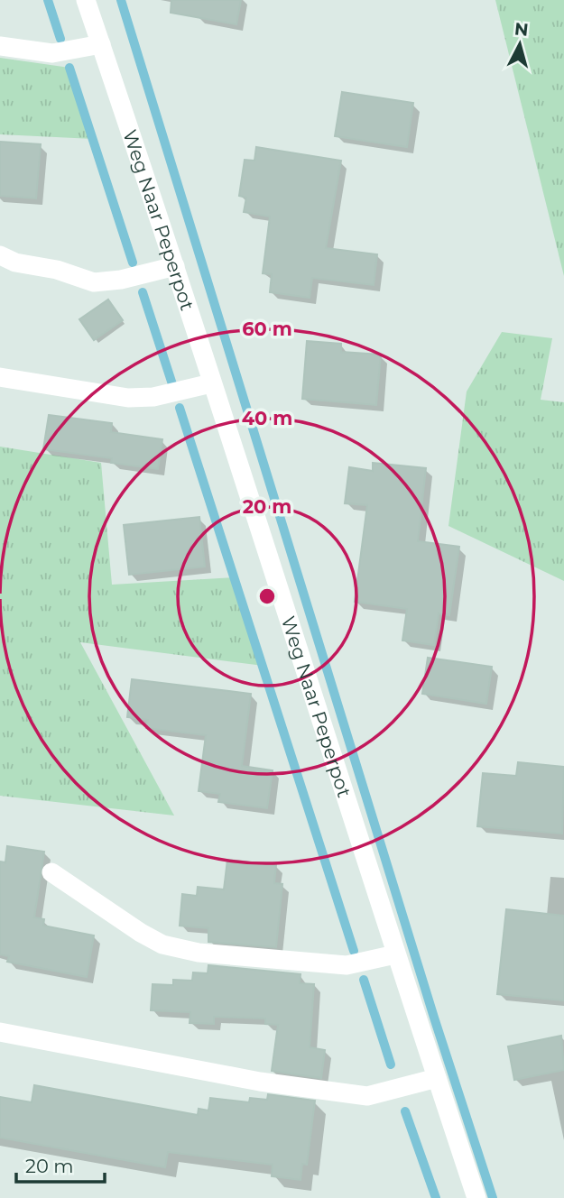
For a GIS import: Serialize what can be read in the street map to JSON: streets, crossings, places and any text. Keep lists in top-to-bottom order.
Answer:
{
  "streets": {
    "street": ["Weg Naar Peperpot"]
  },
  "scale_bar": "20 m",
  "north": "top",
  "rings": ["60 m", "40 m", "20 m"]
}
